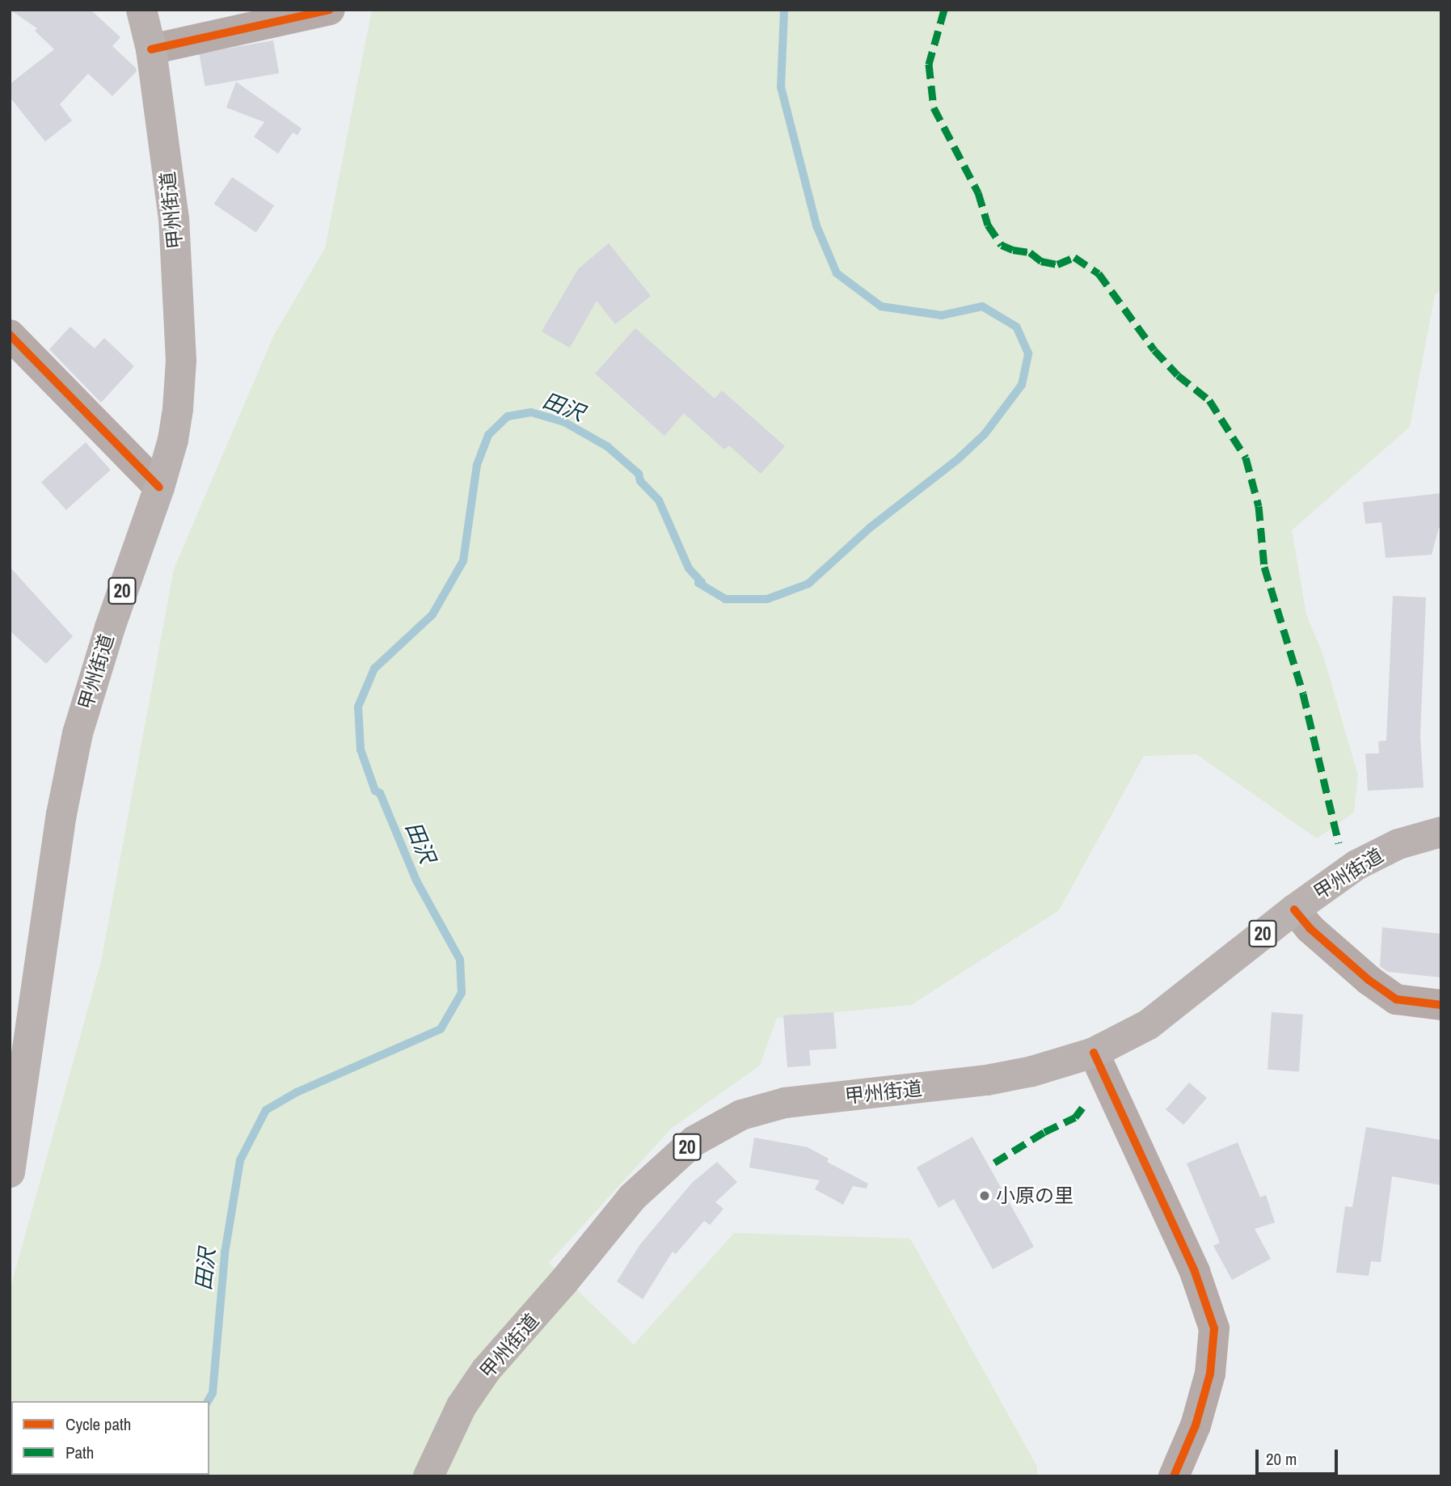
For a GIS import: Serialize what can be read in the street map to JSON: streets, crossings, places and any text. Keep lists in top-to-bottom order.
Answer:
{
  "streets": {
    "highway": ["甲州街道", "20"]
  },
  "water": ["田沢"],
  "places": ["小原の里"],
  "legend": ["Cycle path", "Path"],
  "scale_bar": "20 m"
}
